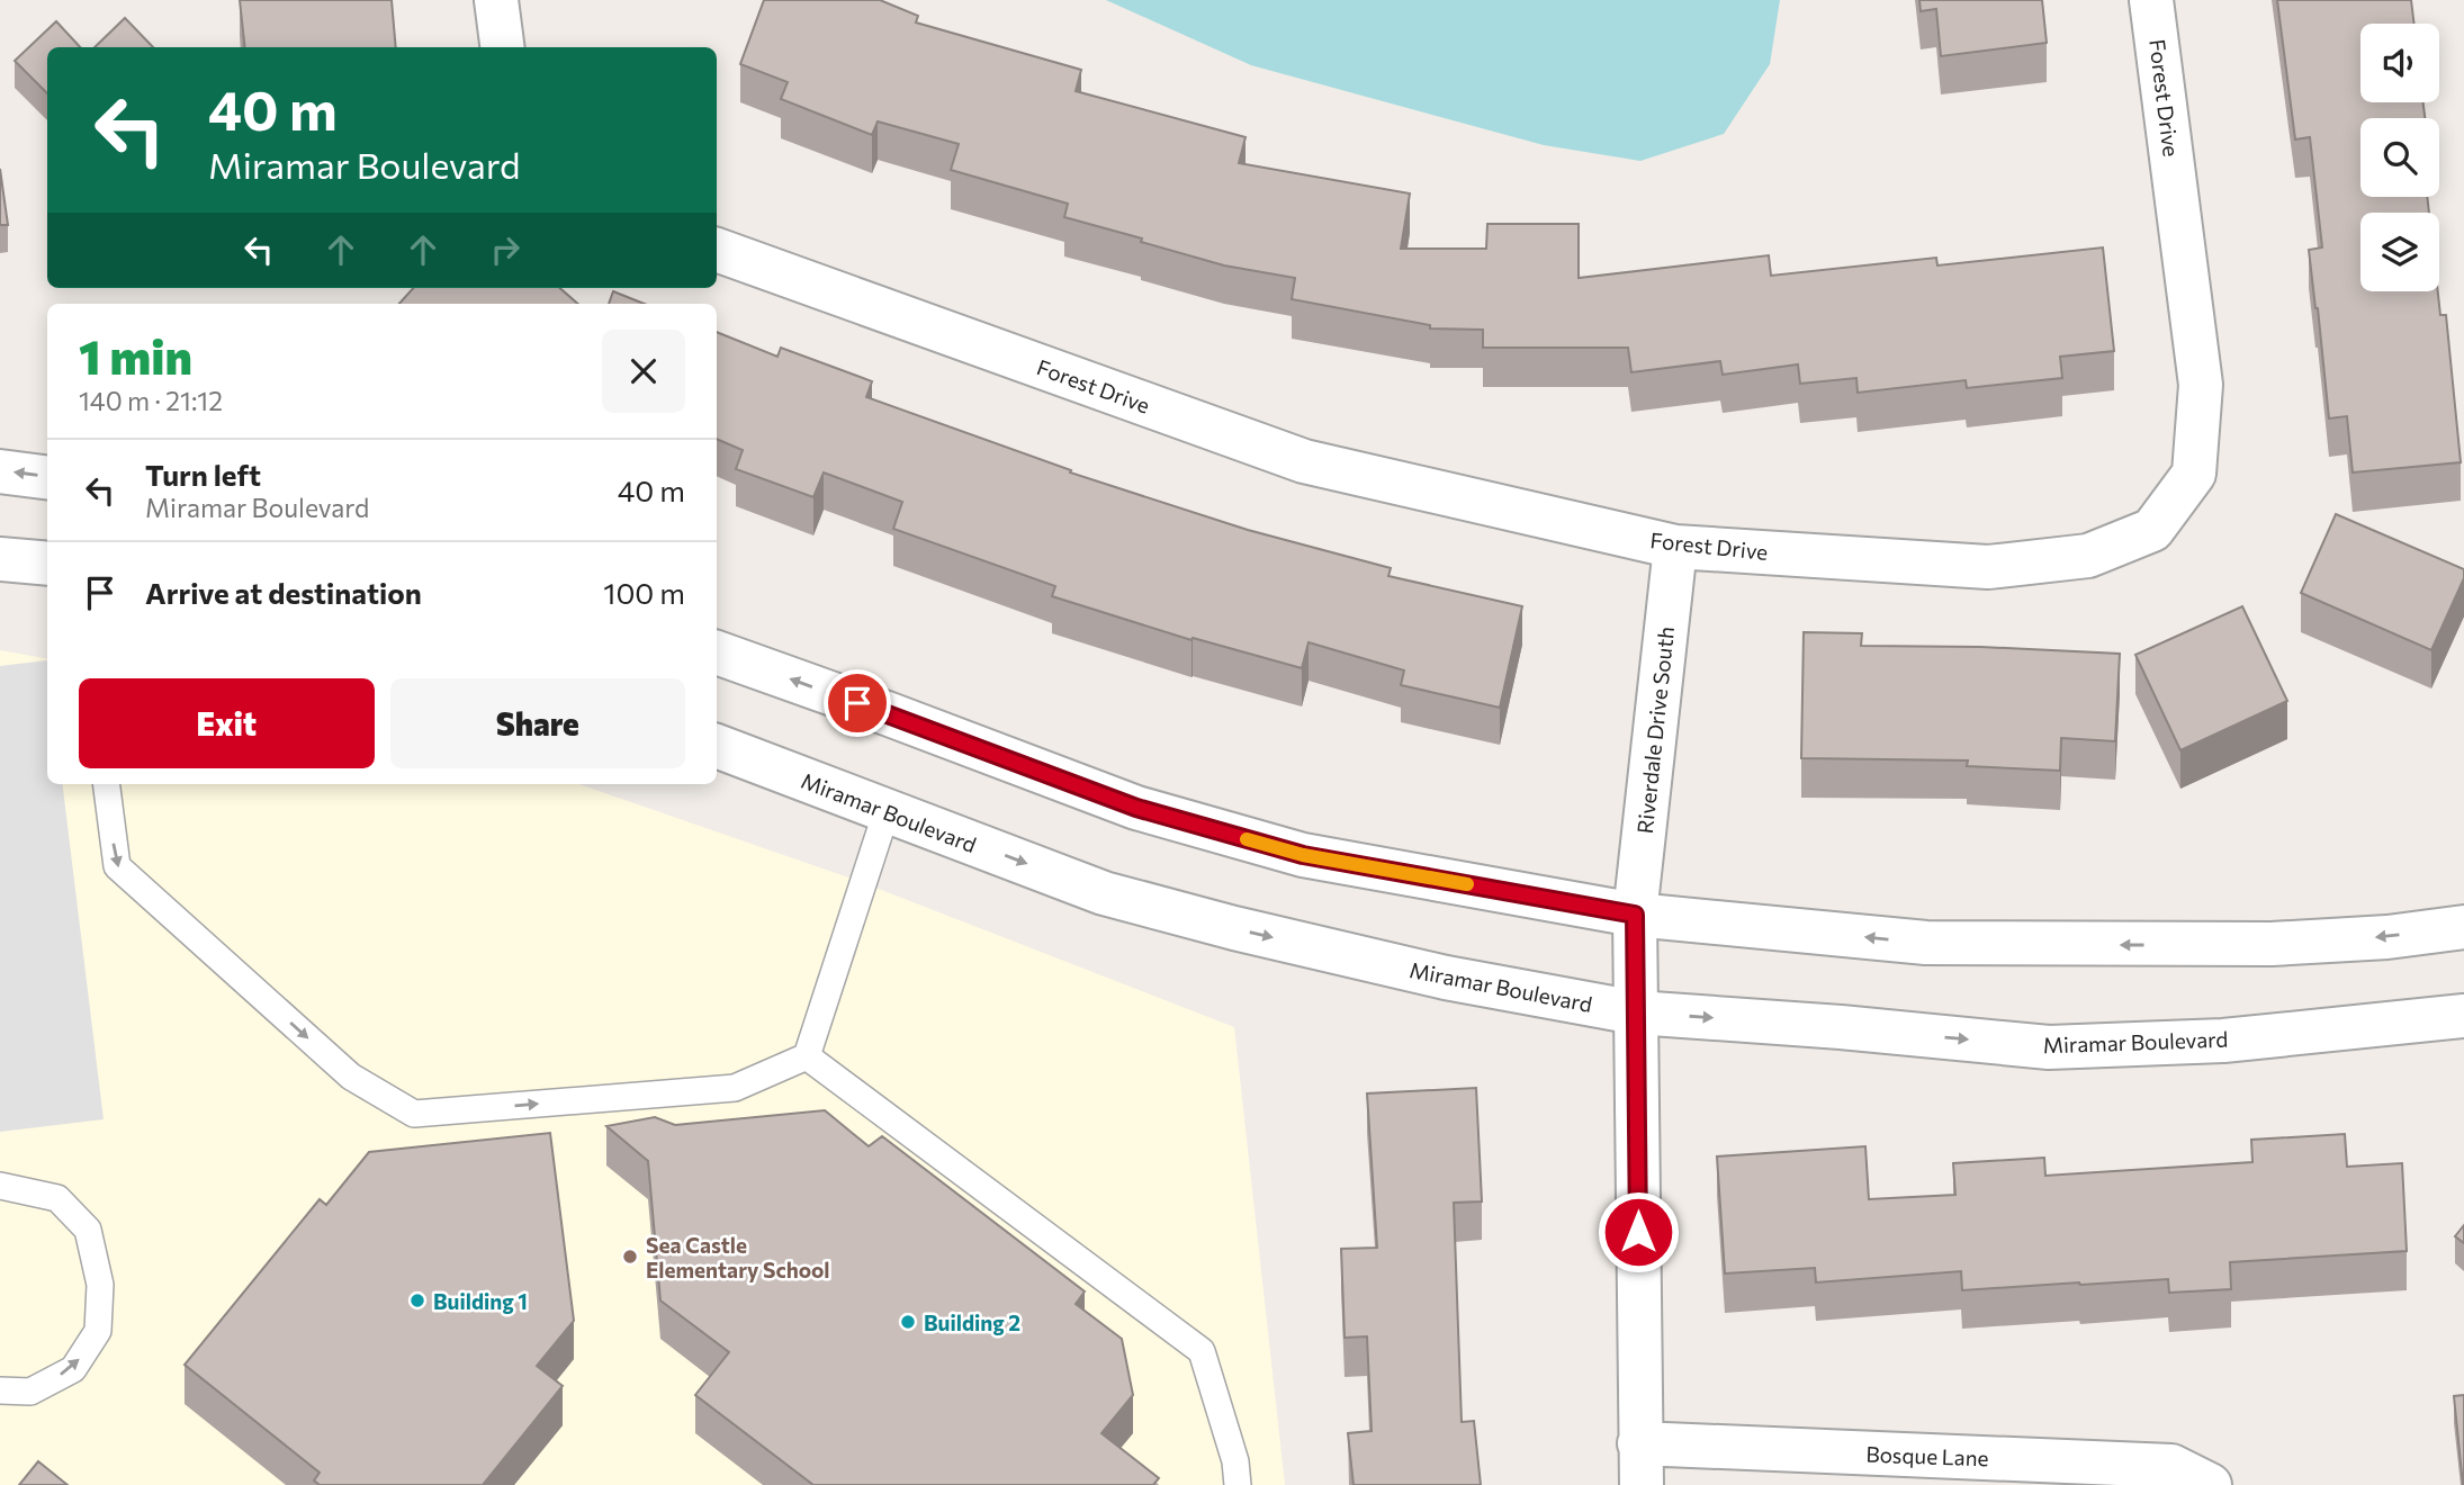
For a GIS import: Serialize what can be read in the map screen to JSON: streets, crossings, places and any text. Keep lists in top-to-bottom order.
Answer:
{
  "streets": {
    "street": [
      "Forest Drive",
      "Riverdale Drive South",
      "Miramar Boulevard",
      "Bosque Lane"
    ]
  },
  "crossings": [
    ["Forest Drive", "Riverdale Drive South"],
    ["Riverdale Drive South", "Miramar Boulevard"],
    ["Riverdale Drive South", "Bosque Lane"]
  ],
  "places": ["Sea Castle Elementary School", "Building 1", "Building 2"],
  "page": {
    "turn": ["40 m", "Miramar Boulevard"],
    "heading": ["1 min", "140 m · 21:12"],
    "list": [
      {
        "name": "Turn left",
        "note": "Miramar Boulevard",
        "value": "40 m"
      },
      {
        "name": "Arrive at destination",
        "value": "100 m"
      }
    ],
    "buttons": ["Exit", "Share"]
  }
}
